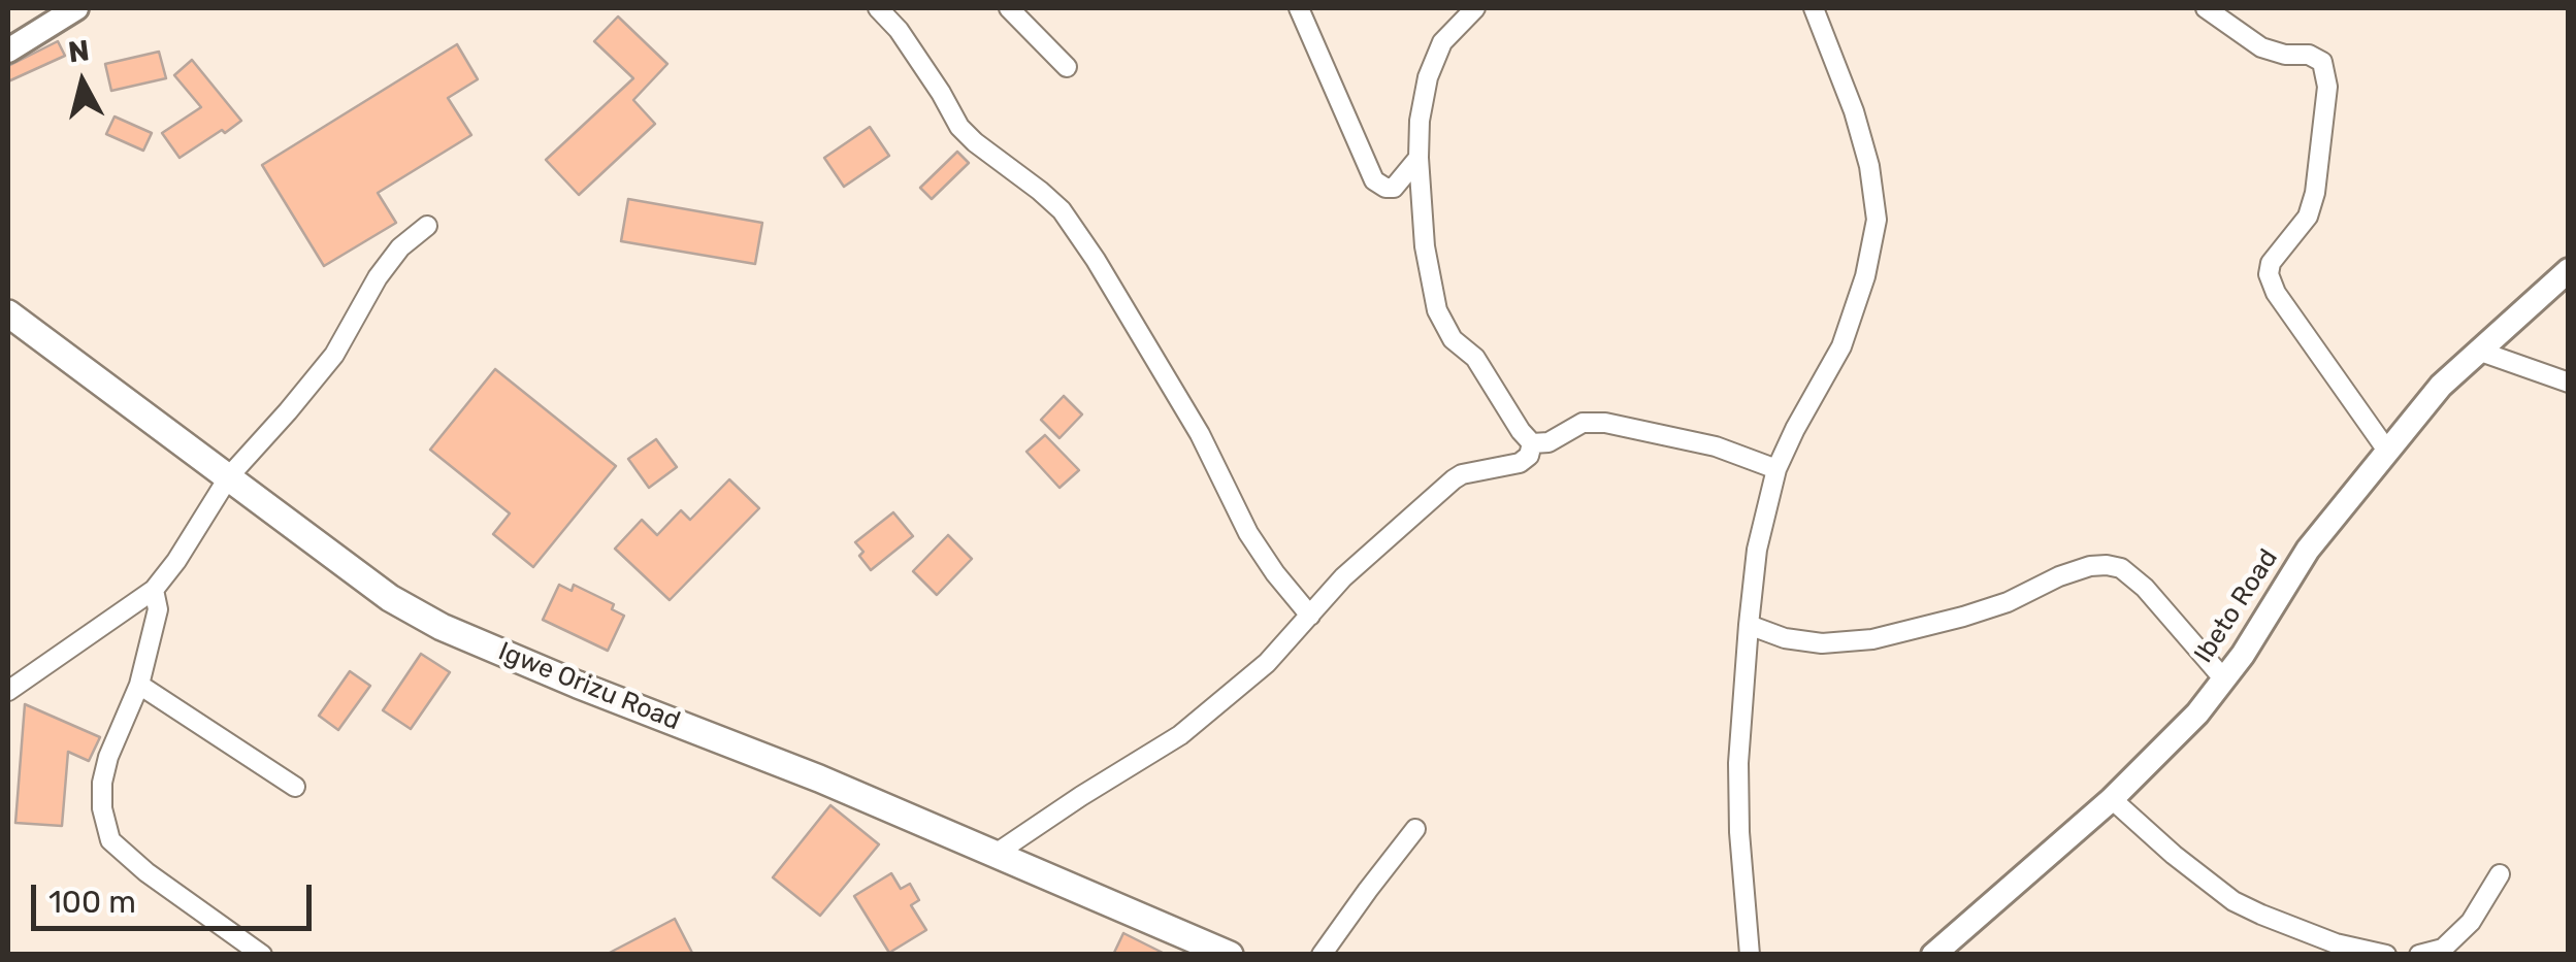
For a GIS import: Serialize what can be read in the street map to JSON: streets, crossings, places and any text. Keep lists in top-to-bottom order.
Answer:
{
  "streets": {
    "main road": ["Igwe Orizu Road"],
    "street": ["Ibeto Road"]
  },
  "scale_bar": "100 m",
  "north": "top"
}
